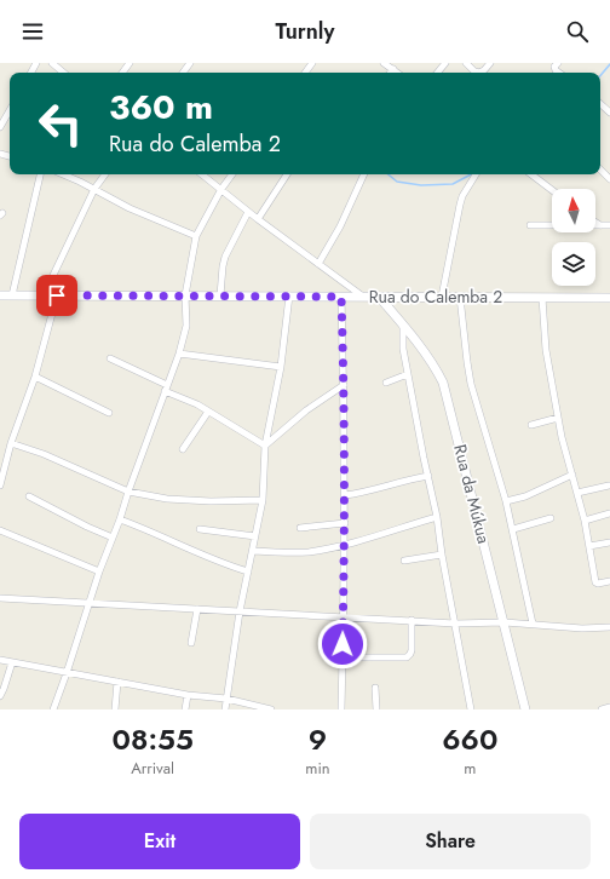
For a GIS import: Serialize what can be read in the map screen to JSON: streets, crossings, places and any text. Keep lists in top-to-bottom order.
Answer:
{
  "streets": {
    "main road": ["Rua do Calemba 2", "Rua da Múkua"]
  },
  "crossings": [
    ["Rua do Calemba 2", "Rua da Múkua"]
  ],
  "north": "top",
  "page": {
    "header": "Turnly",
    "turn": ["360 m", "Rua do Calemba 2"],
    "eta": [
      "08:55",
      "Arrival",
      "9",
      "min",
      "660",
      "m"
    ],
    "buttons": ["Exit", "Share"]
  }
}
